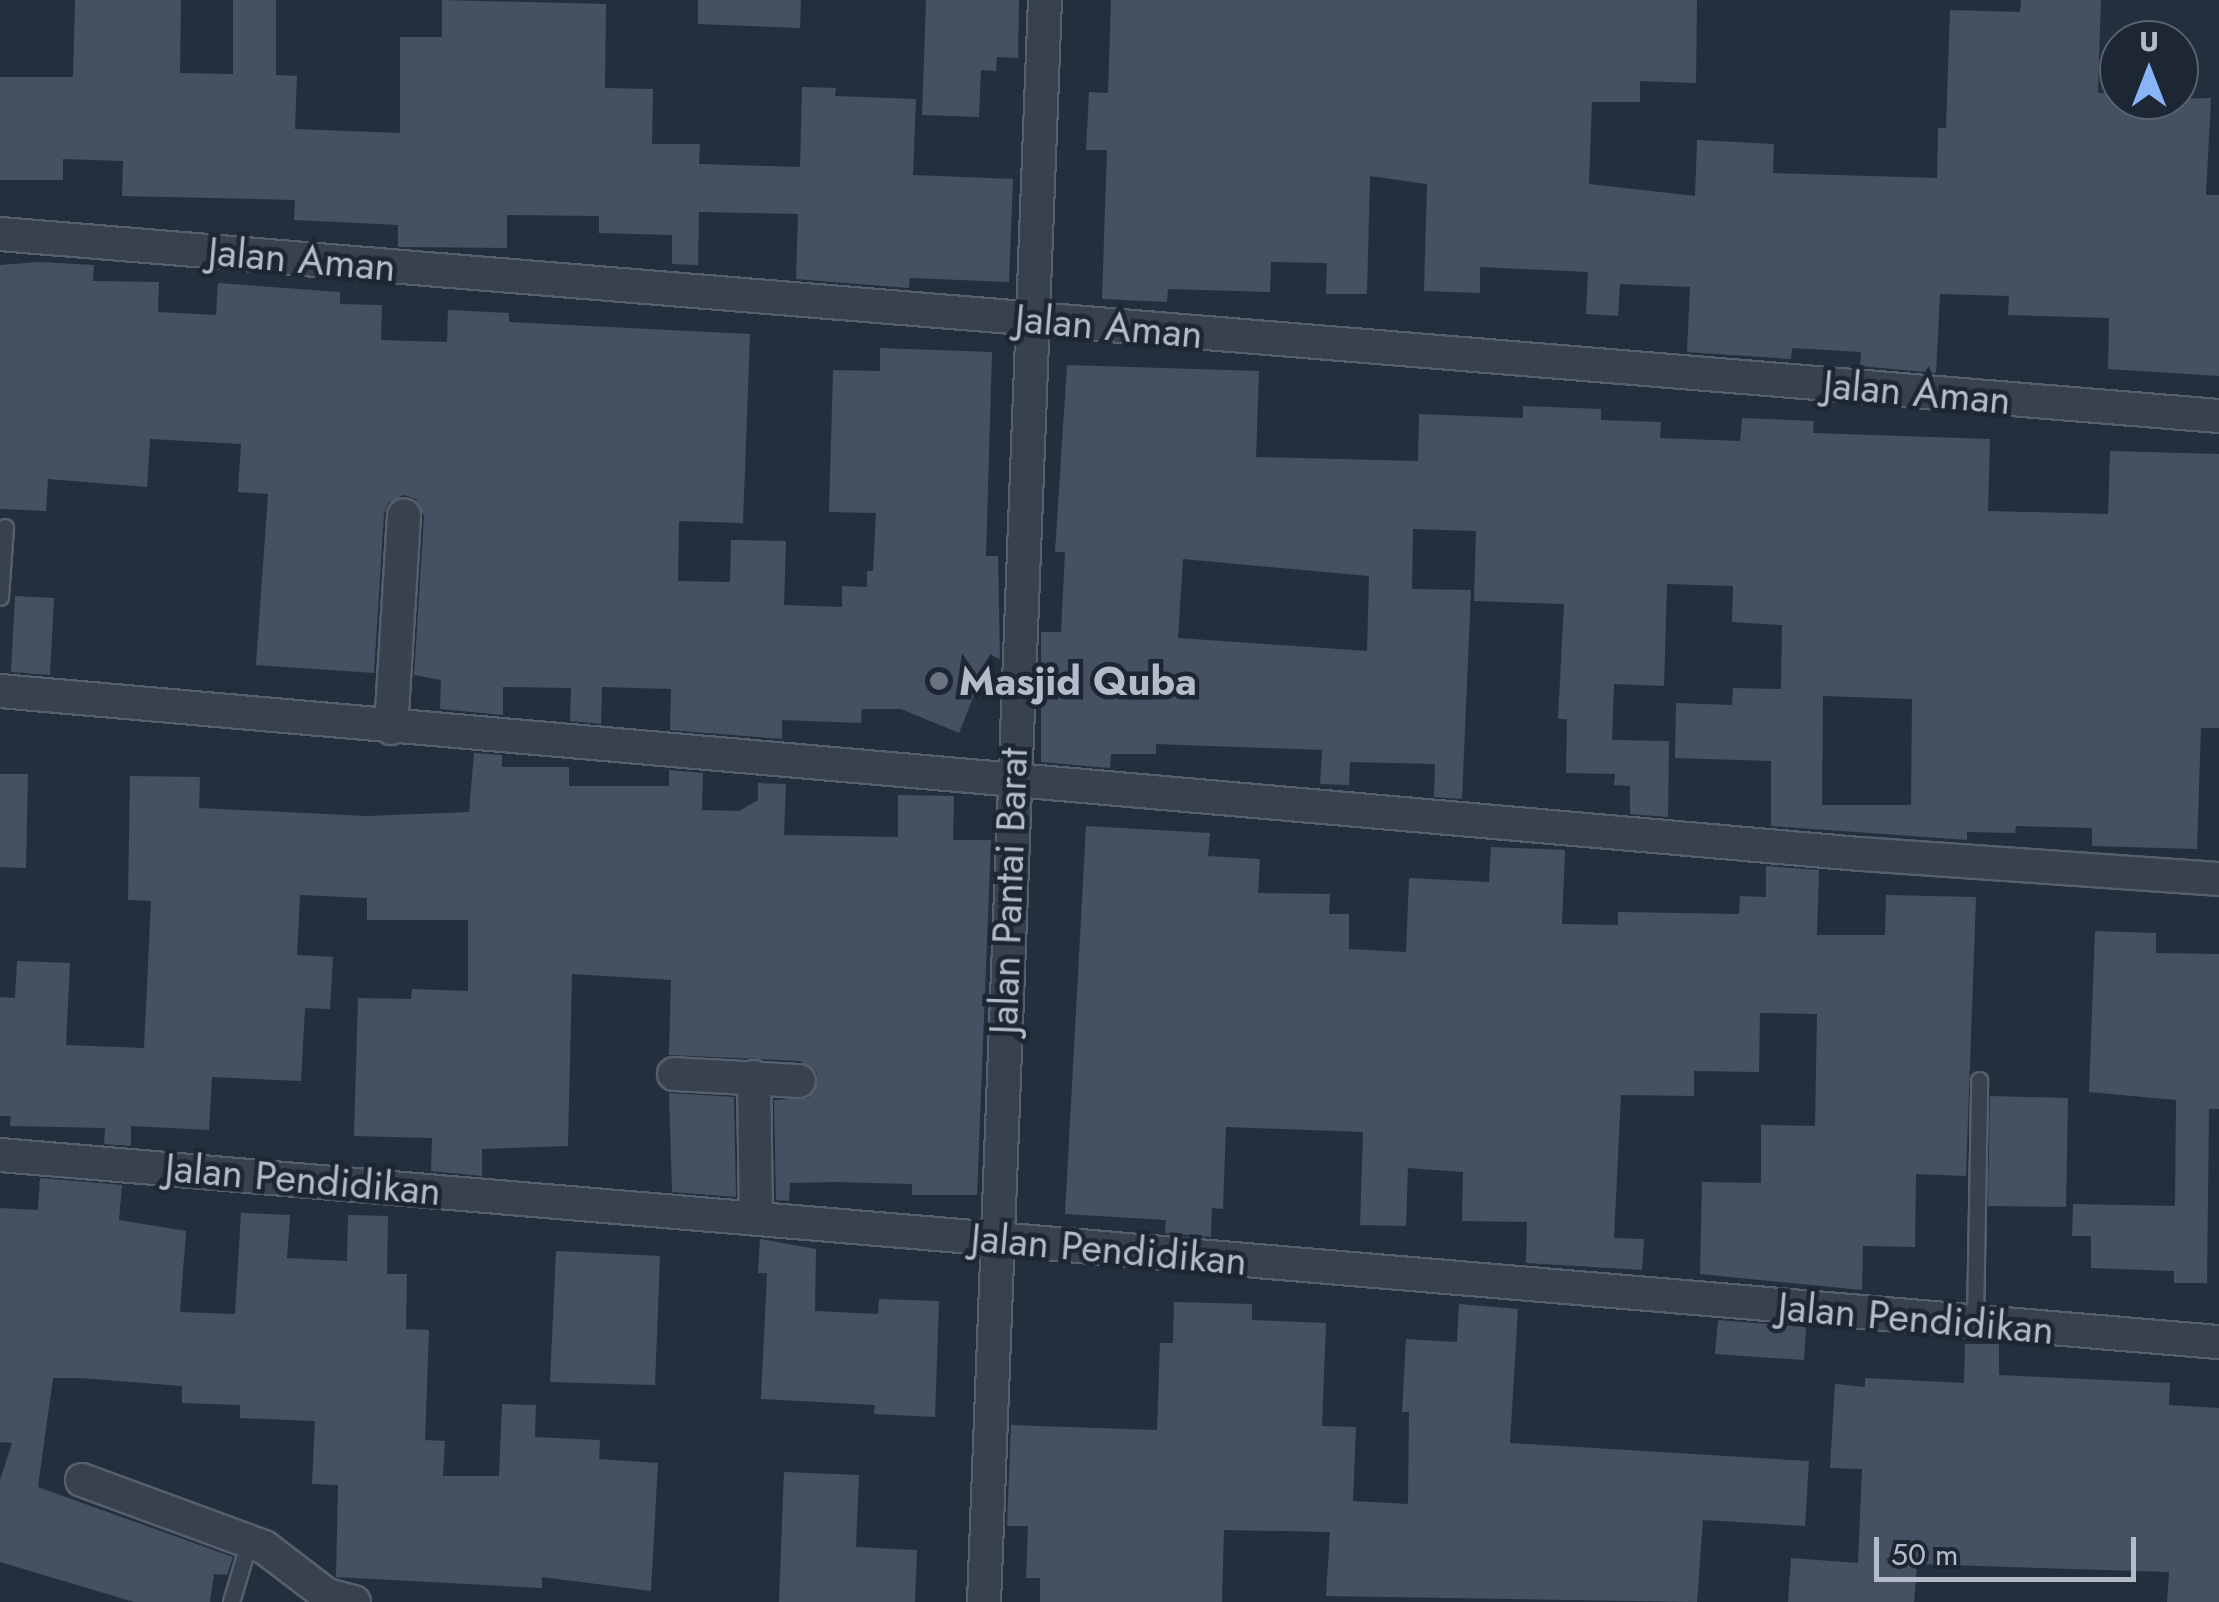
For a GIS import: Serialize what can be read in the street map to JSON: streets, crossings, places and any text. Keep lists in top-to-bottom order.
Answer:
{
  "streets": {
    "street": ["Jalan Aman", "Jalan Pantai Barat", "Jalan Pendidikan"]
  },
  "crossings": [
    ["Jalan Aman", "Jalan Pantai Barat"],
    ["Jalan Pantai Barat", "Jalan Pendidikan"]
  ],
  "places": ["Masjid Quba"],
  "scale_bar": "50 m",
  "north": "top"
}
